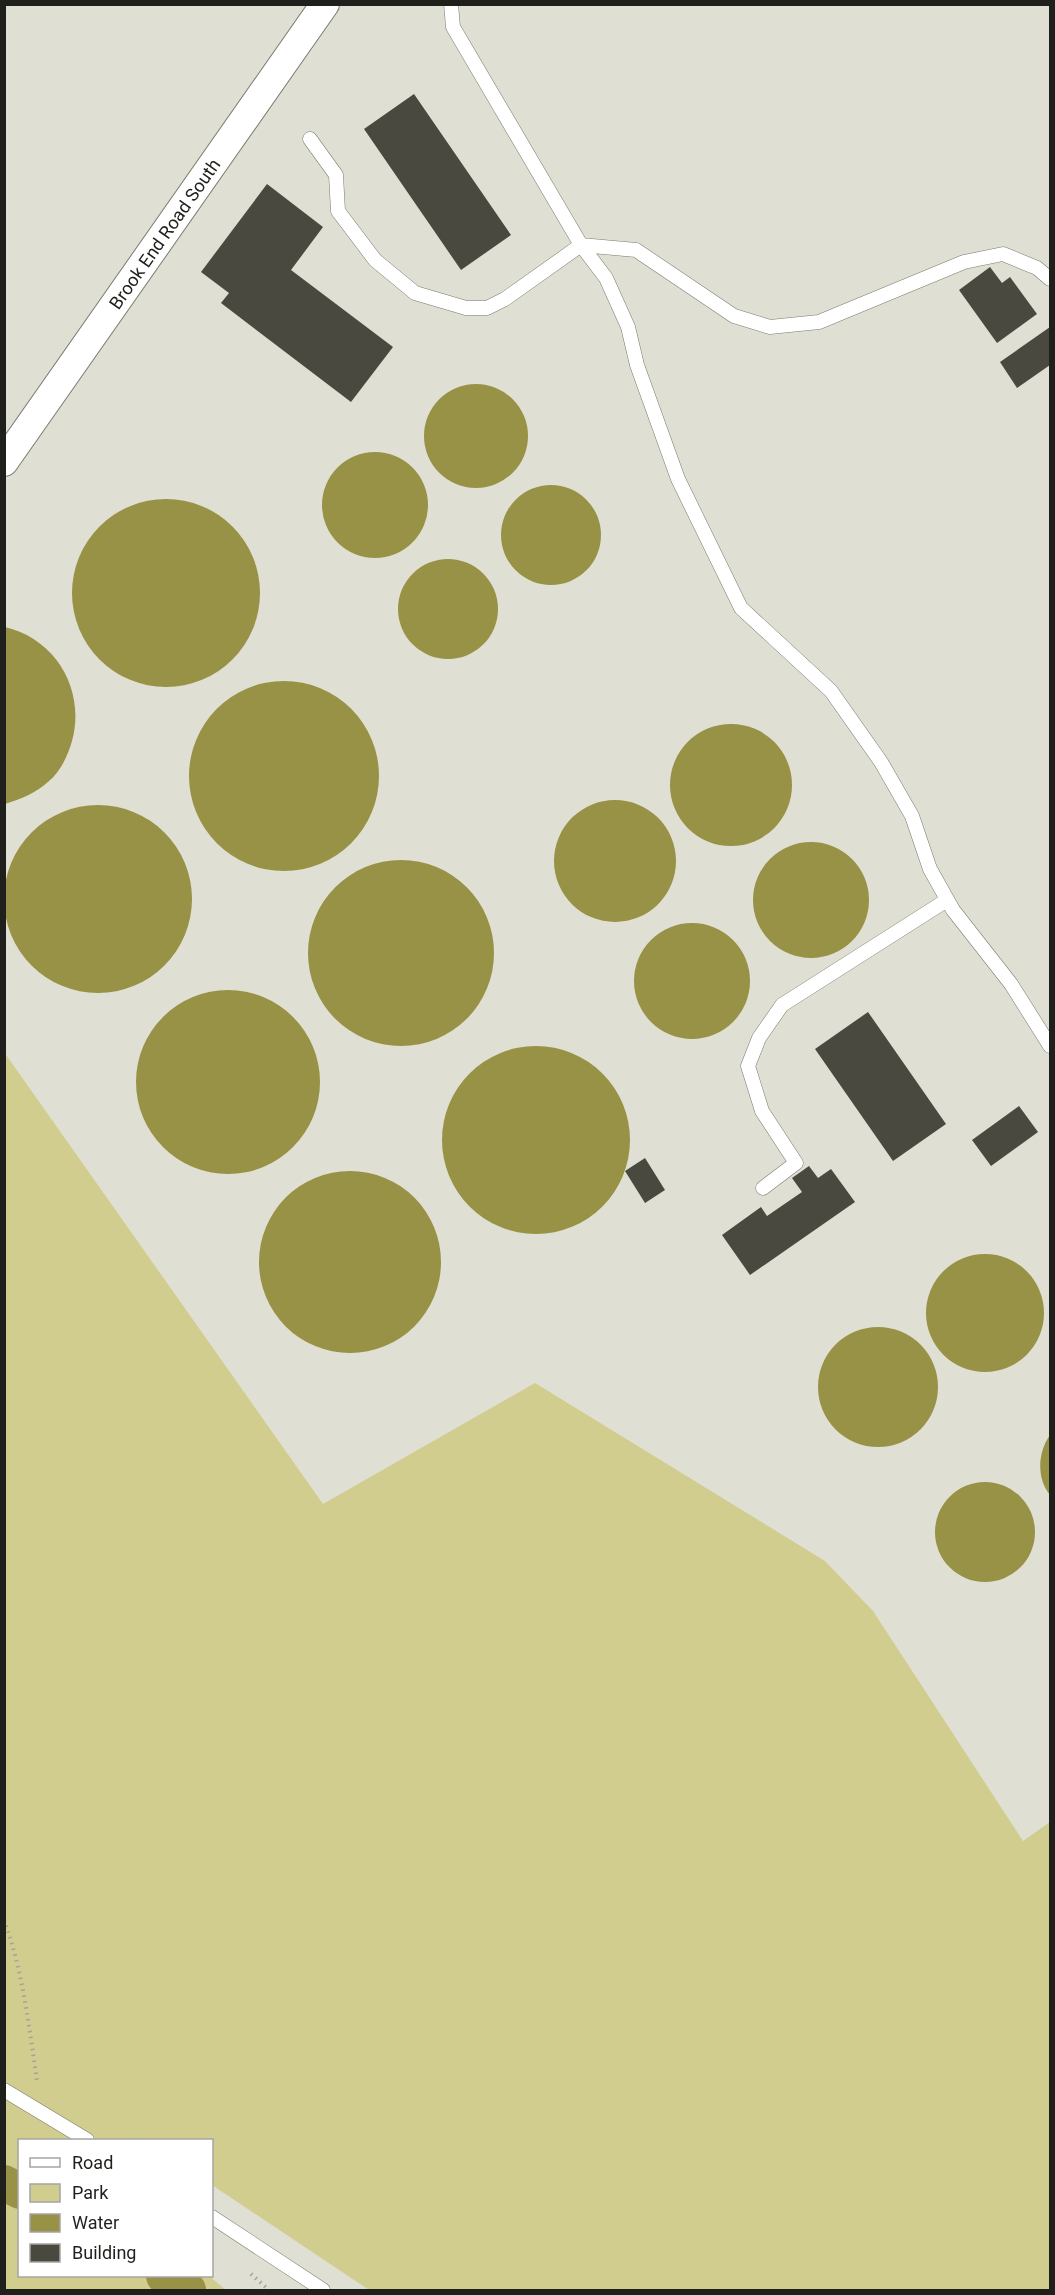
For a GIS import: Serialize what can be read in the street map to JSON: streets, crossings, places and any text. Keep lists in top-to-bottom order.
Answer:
{
  "streets": {
    "street": ["Brook End Road South"]
  },
  "legend": [
    "Road",
    "Park",
    "Water",
    "Building"
  ]
}
